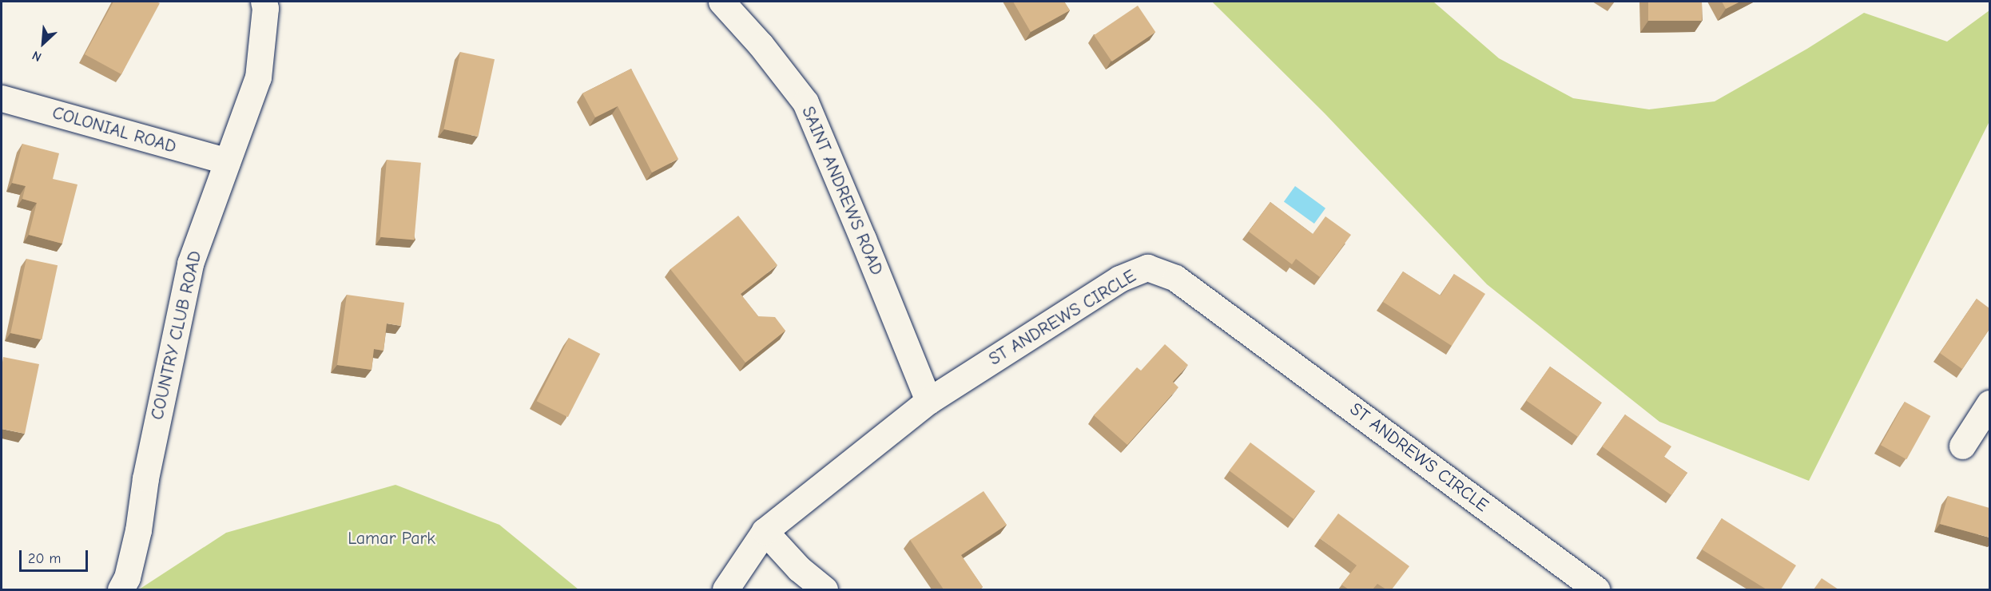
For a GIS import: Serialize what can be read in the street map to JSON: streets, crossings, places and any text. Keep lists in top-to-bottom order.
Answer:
{
  "streets": {
    "street": [
      "COLONIAL ROAD",
      "SAINT ANDREWS ROAD",
      "ST ANDREWS CIRCLE",
      "COUNTRY CLUB ROAD"
    ]
  },
  "crossings": [
    ["COLONIAL ROAD", "COUNTRY CLUB ROAD"],
    ["SAINT ANDREWS ROAD", "ST ANDREWS CIRCLE"]
  ],
  "parks": ["Lamar Park"],
  "scale_bar": "20 m",
  "north": "bottom left"
}
